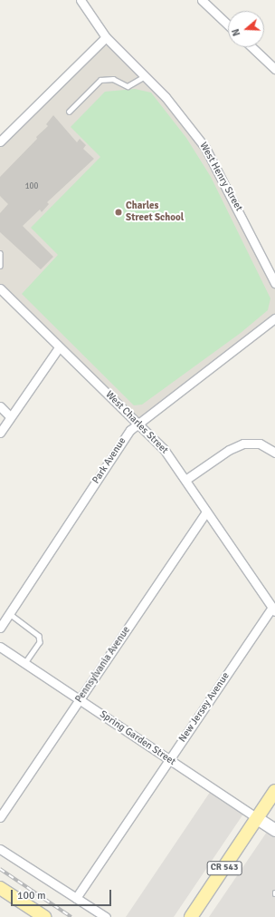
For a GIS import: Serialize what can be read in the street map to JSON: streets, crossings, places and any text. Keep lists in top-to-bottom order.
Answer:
{
  "streets": {
    "main road": ["CR 543"],
    "street": [
      "West Henry Street",
      "West Charles Street",
      "Park Avenue",
      "Pennsylvania Avenue",
      "New Jersey Avenue",
      "Spring Garden Street"
    ]
  },
  "crossings": [
    ["West Charles Street", "Park Avenue"],
    ["West Charles Street", "Pennsylvania Avenue"],
    ["West Charles Street", "New Jersey Avenue"],
    ["Pennsylvania Avenue", "Spring Garden Street"],
    ["New Jersey Avenue", "Spring Garden Street"],
    ["Spring Garden Street", "CR 543"]
  ],
  "places": ["Charles Street School"],
  "house_numbers": ["100"],
  "scale_bar": "100 m",
  "north": "left"
}
